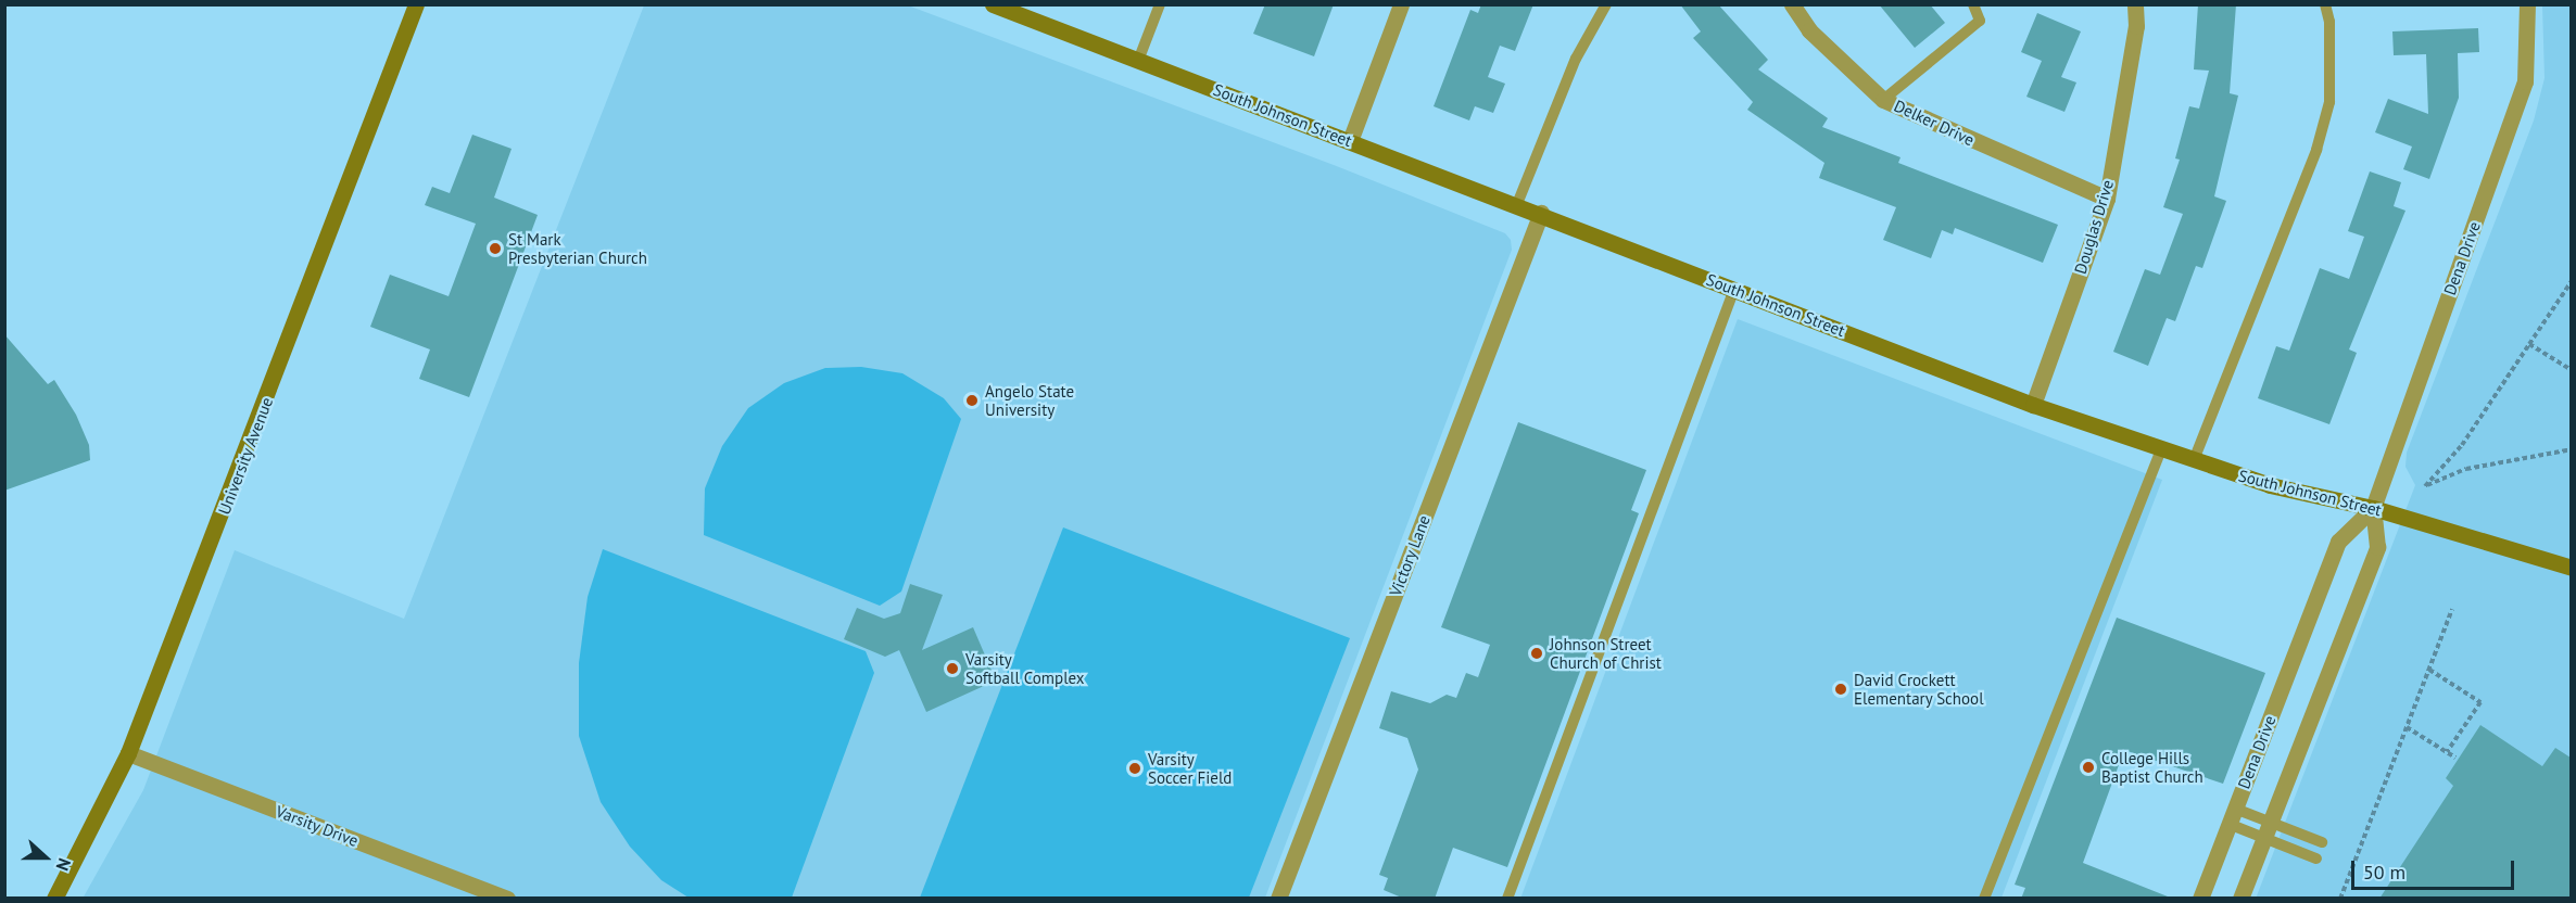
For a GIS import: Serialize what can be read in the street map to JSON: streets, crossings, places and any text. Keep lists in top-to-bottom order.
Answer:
{
  "streets": {
    "main road": ["South Johnson Street", "University Avenue"],
    "street": [
      "Delker Drive",
      "Douglas Drive",
      "Dena Drive",
      "Victory Lane",
      "Varsity Drive"
    ]
  },
  "crossings": [
    ["South Johnson Street", "Douglas Drive"],
    ["South Johnson Street", "Dena Drive"],
    ["South Johnson Street", "Victory Lane"],
    ["Delker Drive", "Douglas Drive"],
    ["University Avenue", "Varsity Drive"]
  ],
  "places": [
    "St Mark Presbyterian Church",
    "Angelo State University",
    "Johnson Street Church of Christ",
    "Varsity Softball Complex",
    "David Crockett Elementary School",
    "College Hills Baptist Church",
    "Varsity Soccer Field"
  ],
  "scale_bar": "50 m",
  "north": "right"
}
